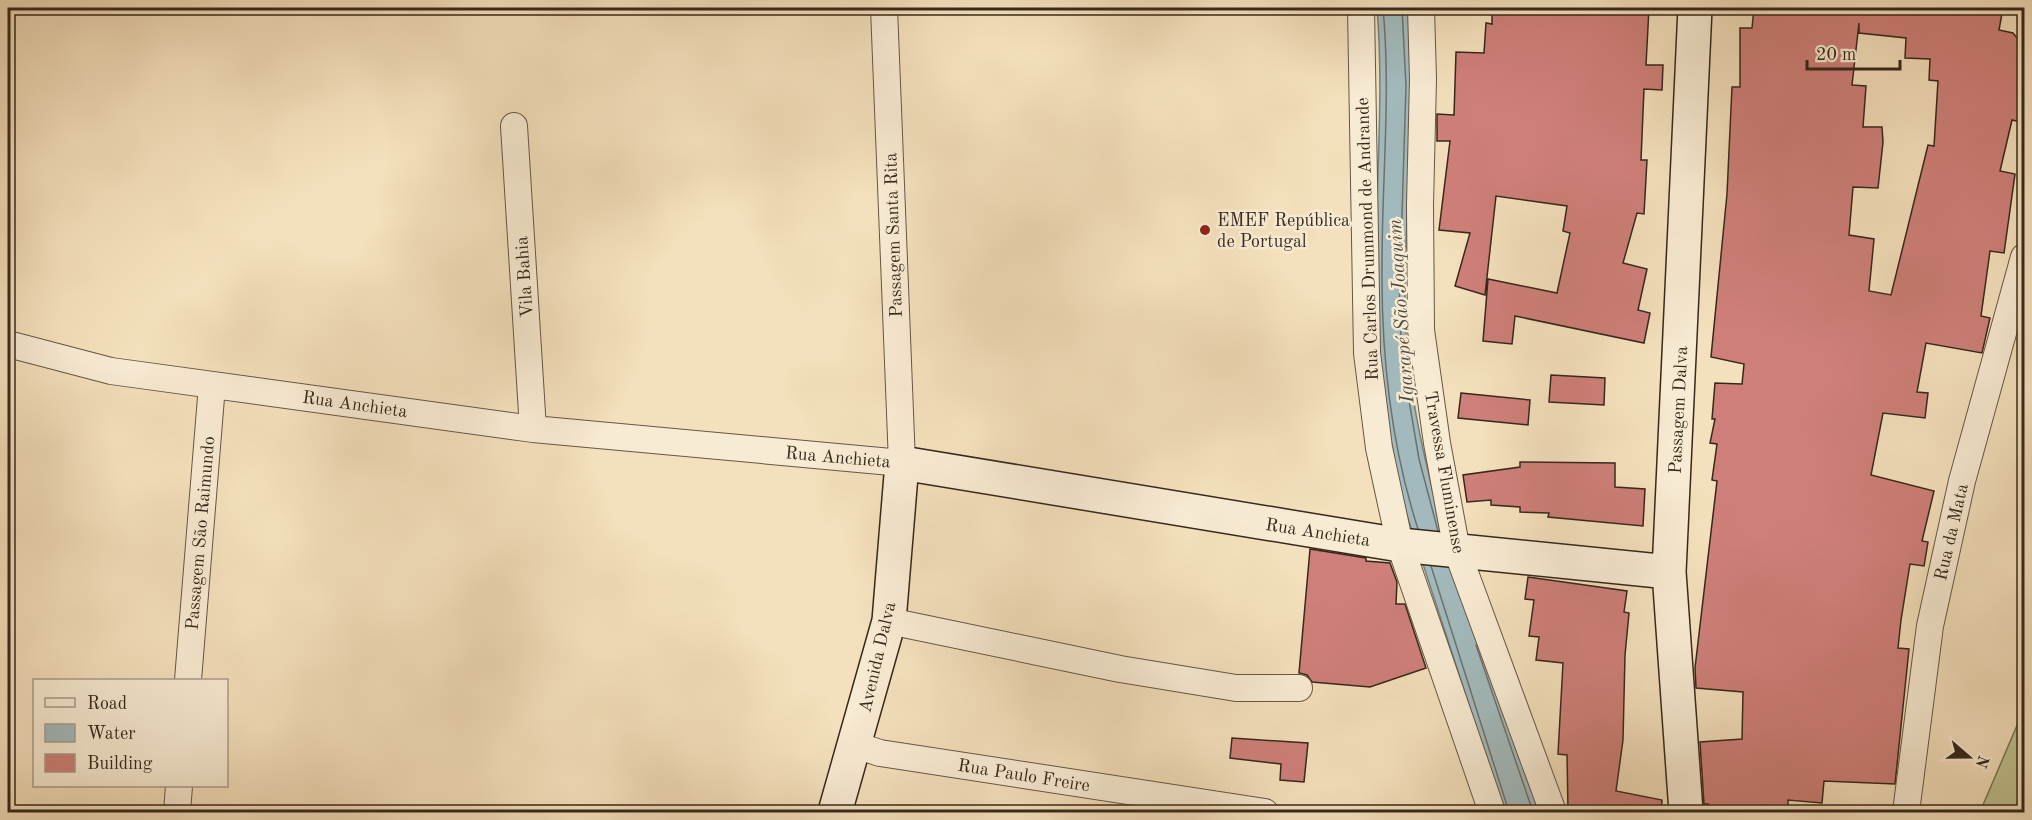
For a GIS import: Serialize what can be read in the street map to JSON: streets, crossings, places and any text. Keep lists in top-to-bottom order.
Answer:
{
  "streets": {
    "street": [
      "Passagem Santa Rita",
      "Rua Carlos Drummond de Andrande",
      "Vila Bahia",
      "Rua Anchieta",
      "Passagem Dalva",
      "Travessa Fluminense",
      "Rua da Mata",
      "Passagem São Raimundo",
      "Avenida Dalva",
      "Rua Paulo Freire"
    ]
  },
  "crossings": [
    ["Passagem Santa Rita", "Rua Anchieta"],
    ["Passagem Santa Rita", "Avenida Dalva"],
    ["Rua Carlos Drummond de Andrande", "Rua Anchieta"],
    ["Vila Bahia", "Rua Anchieta"],
    ["Rua Anchieta", "Passagem Dalva"],
    ["Rua Anchieta", "Travessa Fluminense"],
    ["Rua Anchieta", "Passagem São Raimundo"],
    ["Rua Anchieta", "Avenida Dalva"],
    ["Avenida Dalva", "Rua Paulo Freire"]
  ],
  "water": ["Igarapé São Joaquim"],
  "places": ["EMEF República de Portugal"],
  "legend": ["Road", "Water", "Building"],
  "scale_bar": "20 m",
  "north": "right"
}
